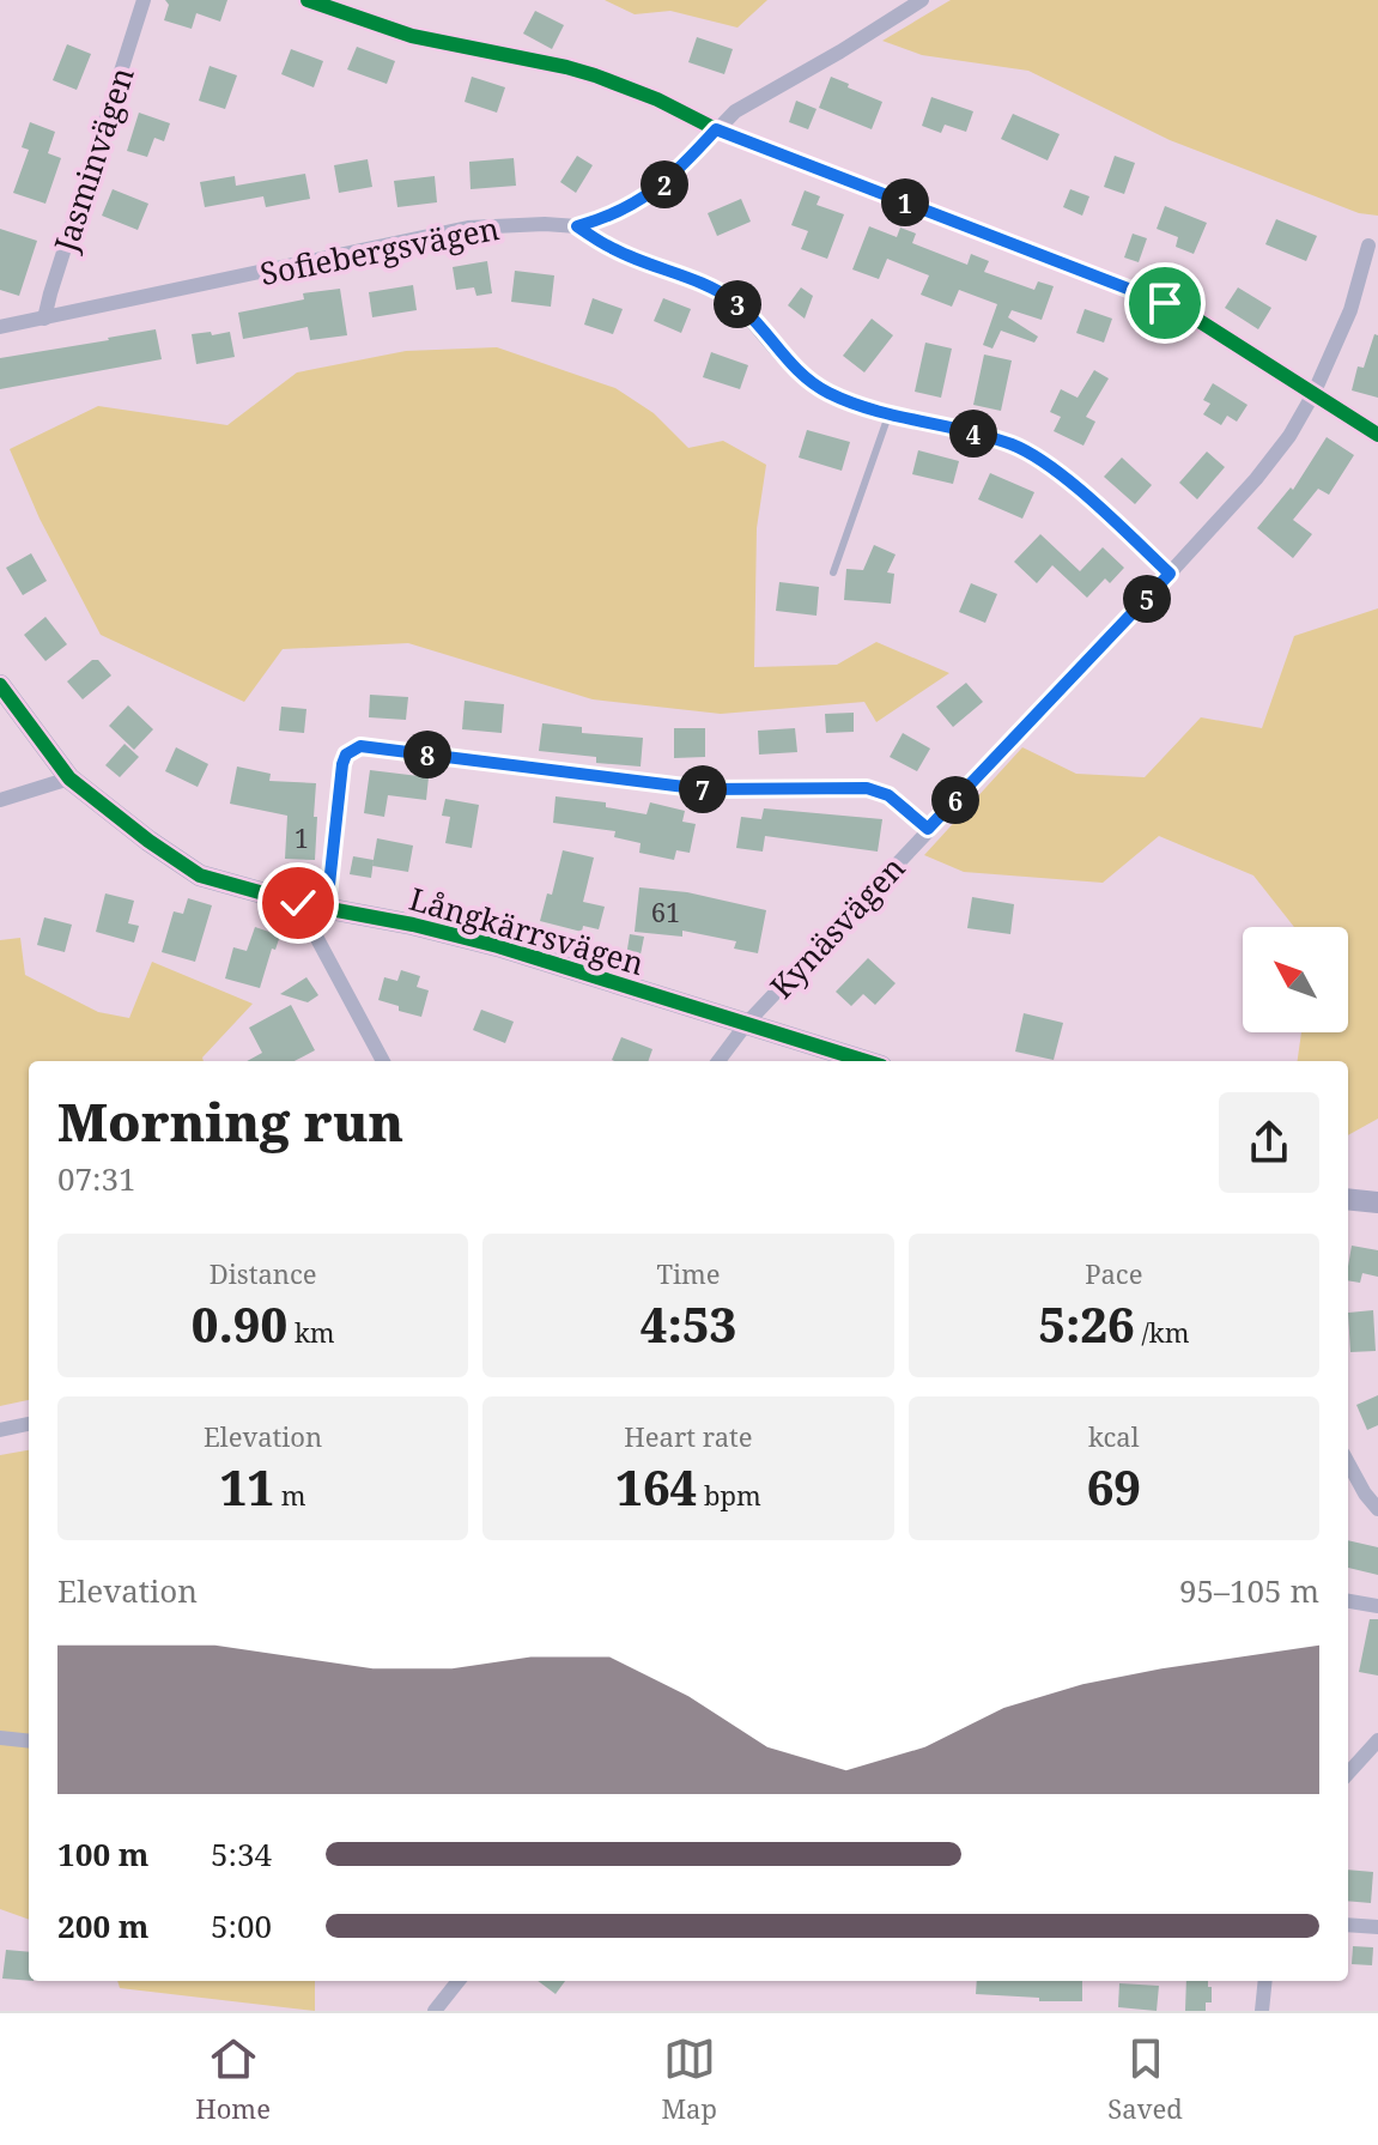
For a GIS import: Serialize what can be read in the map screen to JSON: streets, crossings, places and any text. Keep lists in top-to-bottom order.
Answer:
{
  "streets": {
    "street": [
      "Jasminvägen",
      "Sofiebergsvägen",
      "Kynäsvägen",
      "Långkärrsvägen"
    ]
  },
  "crossings": [
    ["Jasminvägen", "Sofiebergsvägen"],
    ["Kynäsvägen", "Långkärrsvägen"]
  ],
  "house_numbers": ["1", "61"],
  "north": "top left",
  "page": {
    "pins": [
      "2",
      "1",
      "3",
      "4",
      "5",
      "8",
      "7",
      "6"
    ],
    "heading": ["Morning run", "07:31"],
    "stats": [
      ["Distance", "0.90 km"],
      ["Time", "4:53"],
      ["Pace", "5:26 /km"],
      ["Elevation", "11 m"],
      ["Heart rate", "164 bpm"],
      ["kcal", "69"]
    ],
    "chart": ["Elevation", "95–105 m"],
    "list": [
      {
        "name": "100 m",
        "note": "5:34"
      },
      {
        "name": "200 m",
        "note": "5:00"
      }
    ],
    "tabs": ["Home", "Map", "Saved"]
  }
}
